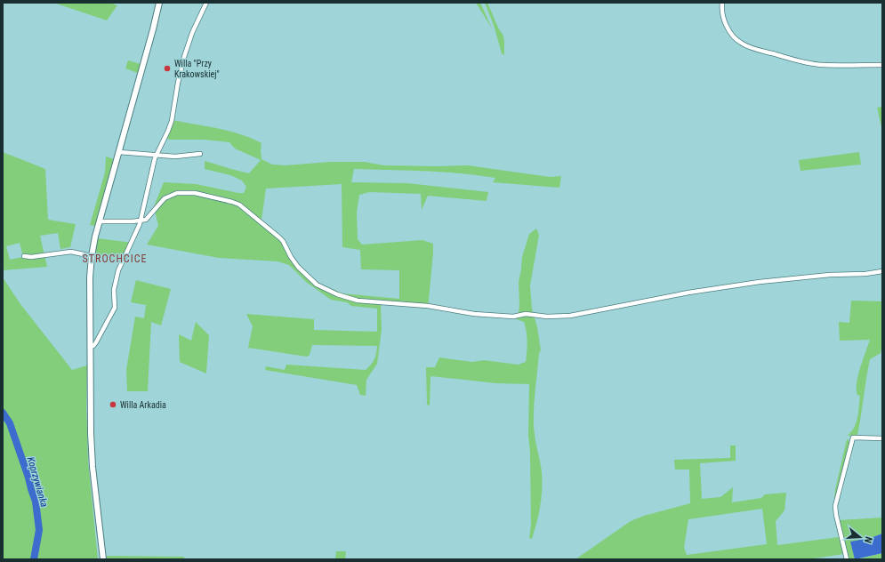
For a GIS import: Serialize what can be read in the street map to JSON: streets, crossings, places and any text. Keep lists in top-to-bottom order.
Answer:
{
  "districts": ["STROCHCICE"],
  "water": ["Koprzywianka"],
  "places": ["Willa \"Przy Krakowskiej\"", "Willa Arkadia"],
  "north": "right"
}
